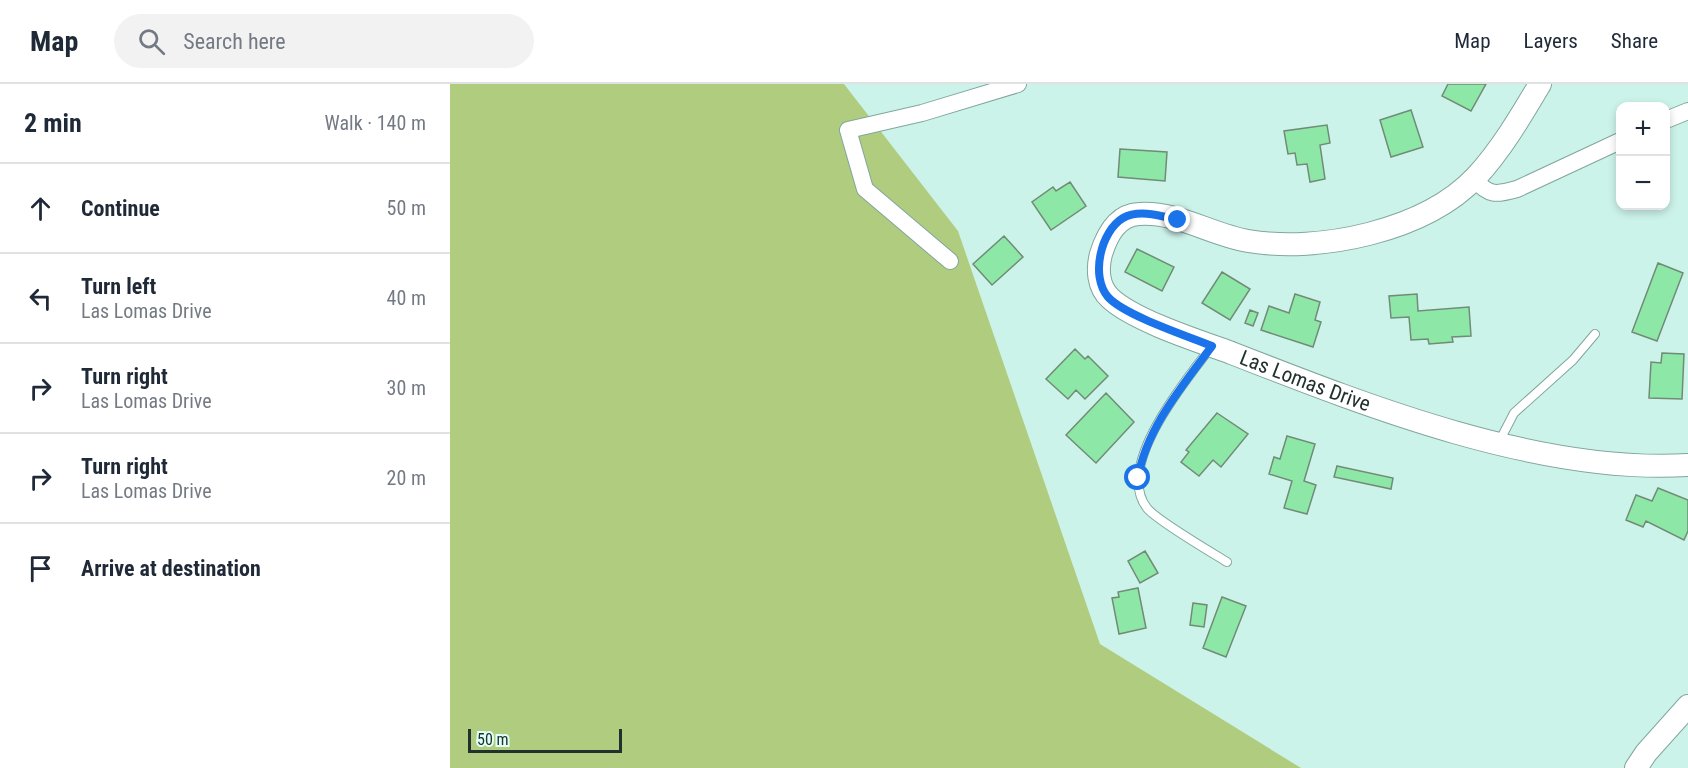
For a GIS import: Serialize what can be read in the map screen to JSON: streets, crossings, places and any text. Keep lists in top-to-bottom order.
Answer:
{
  "streets": {
    "street": ["Las Lomas Drive"]
  },
  "scale_bar": "50 m",
  "page": {
    "header": "Map",
    "search": "Search here",
    "nav": ["Map", "Layers", "Share"],
    "heading": ["2 min", "Walk · 140 m"],
    "map_buttons": ["+", "−"],
    "list": [
      ["Continue", "50 m"],
      ["Turn left", "Las Lomas Drive", "40 m"],
      ["Turn right", "Las Lomas Drive", "30 m"],
      ["Turn right", "Las Lomas Drive", "20 m"],
      "Arrive at destination"
    ],
    "scale": "50 m"
  }
}
